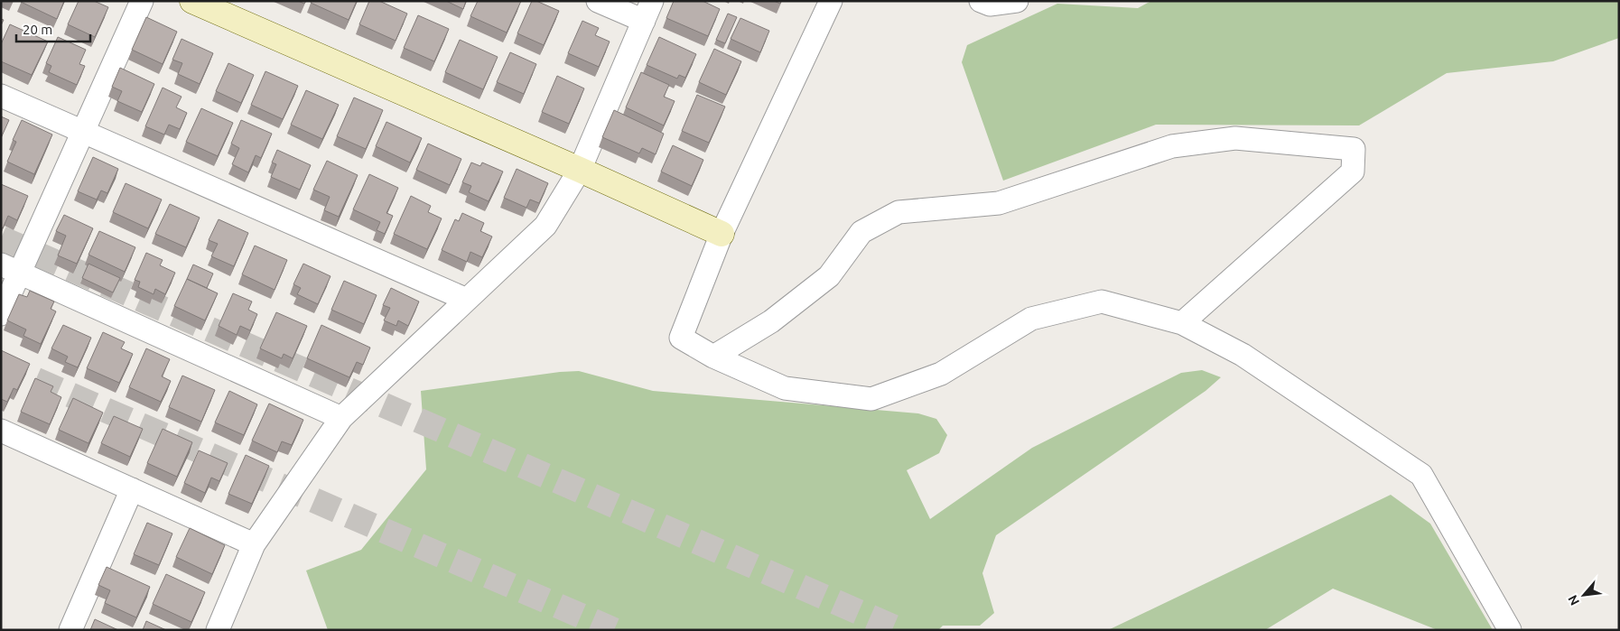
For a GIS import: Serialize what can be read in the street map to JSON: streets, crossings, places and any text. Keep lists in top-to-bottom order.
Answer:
{
  "scale_bar": "20 m",
  "north": "bottom left"
}
